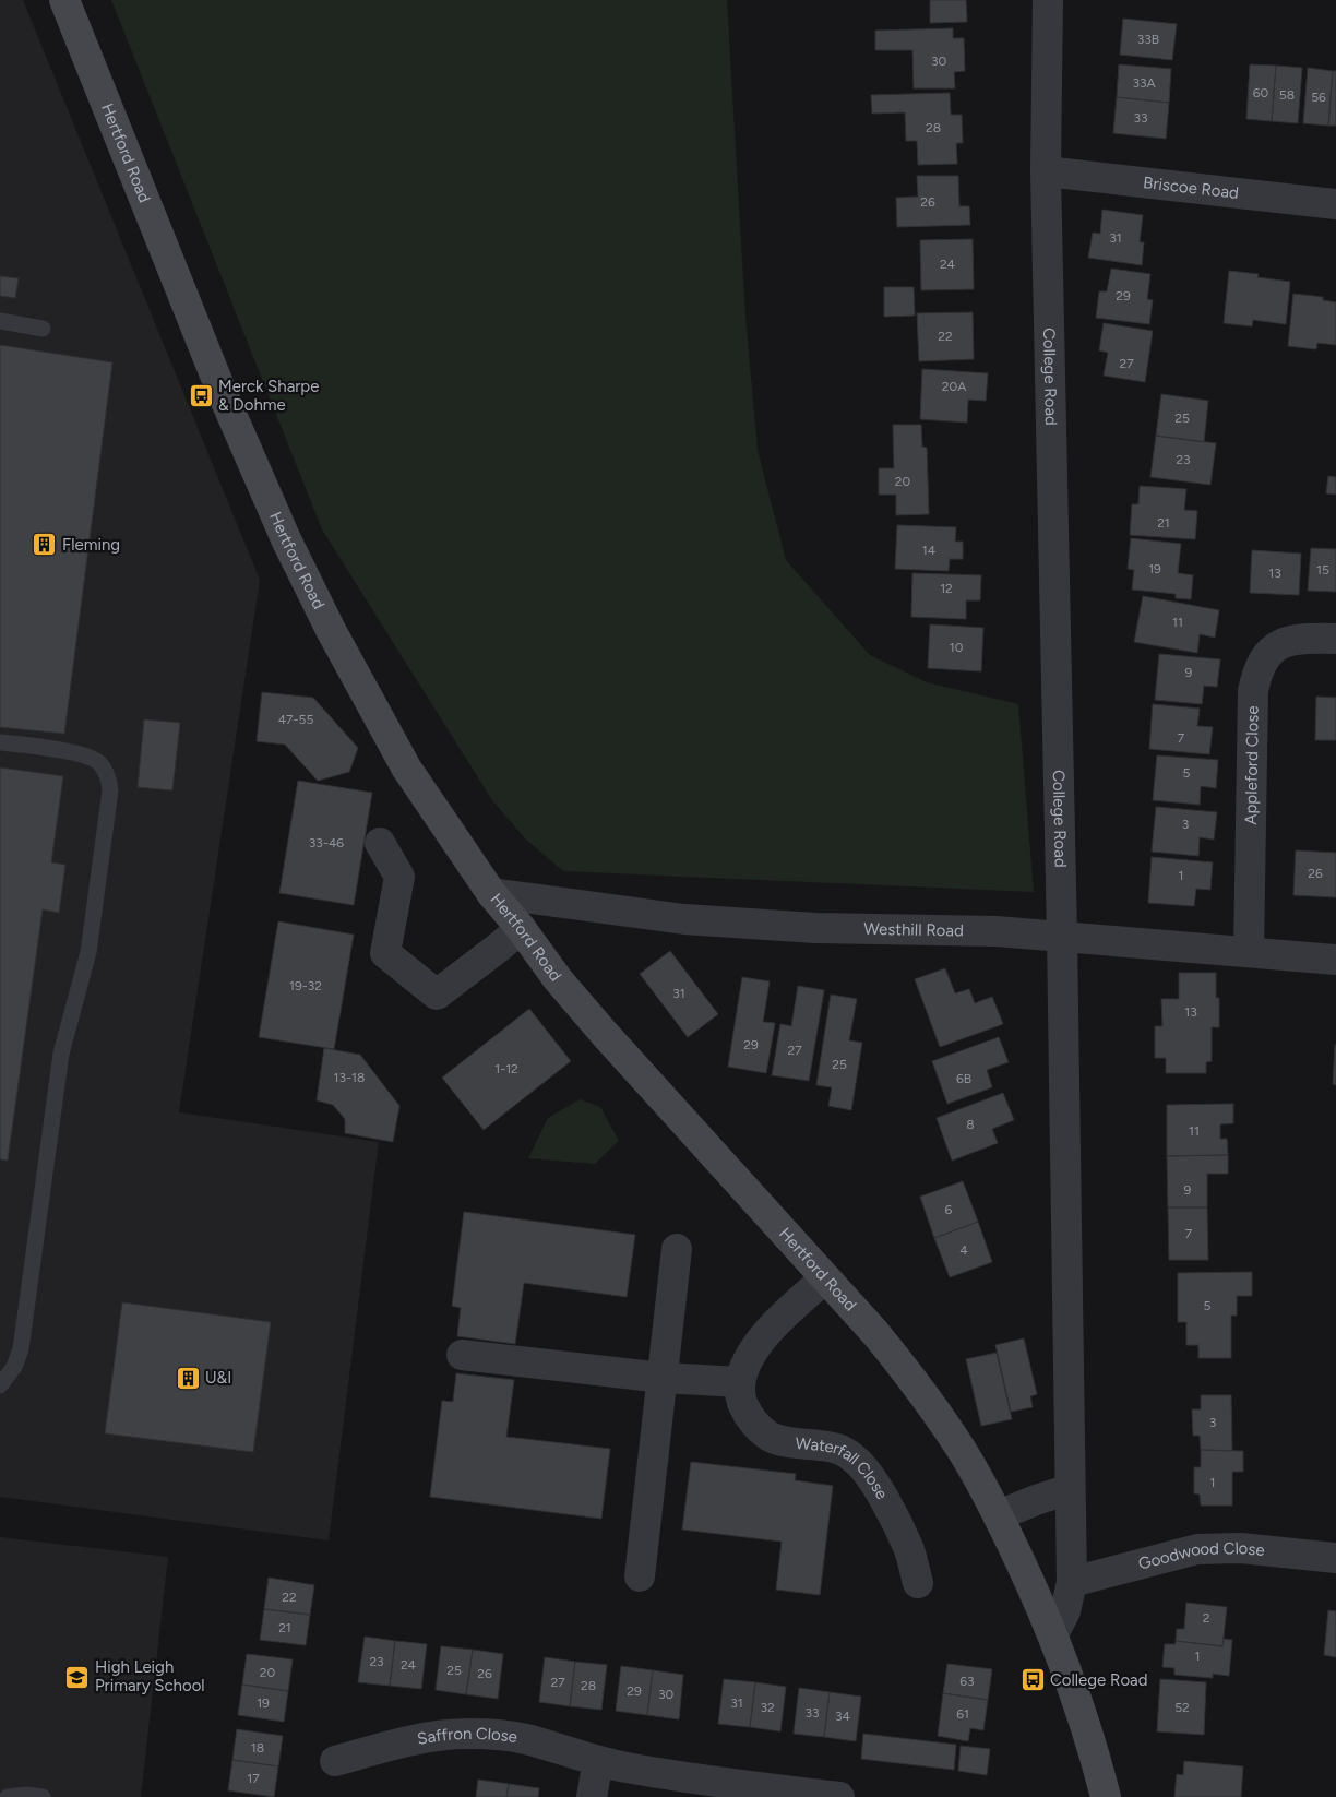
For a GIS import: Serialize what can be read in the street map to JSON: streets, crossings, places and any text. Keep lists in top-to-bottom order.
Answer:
{
  "streets": {
    "main road": ["Hertford Road"],
    "street": [
      "Briscoe Road",
      "College Road",
      "Appleford Close",
      "Westhill Road",
      "Waterfall Close",
      "Goodwood Close",
      "Saffron Close"
    ]
  },
  "crossings": [
    ["Hertford Road", "College Road"],
    ["Hertford Road", "Westhill Road"],
    ["Briscoe Road", "College Road"],
    ["College Road", "Westhill Road"],
    ["College Road", "Goodwood Close"],
    ["Appleford Close", "Westhill Road"]
  ],
  "places": {
    "bus stop": ["Merck Sharpe & Dohme", "College Road"],
    "building": ["Fleming", "U&I"],
    "school or university": ["High Leigh Primary School"]
  },
  "house_numbers": [
    "33B",
    "30",
    "33A",
    "60",
    "58",
    "56",
    "33",
    "28",
    "26",
    "31",
    "24",
    "29",
    "22",
    "27",
    "20A",
    "25",
    "23",
    "20",
    "21",
    "14",
    "19",
    "15",
    "13",
    "12",
    "11",
    "10",
    "9",
    "47-55",
    "7",
    "5",
    "3",
    "33-46",
    "26",
    "1",
    "19-32",
    "31",
    "13",
    "29",
    "27",
    "25",
    "1-12",
    "13-18",
    "6B",
    "8",
    "11",
    "9",
    "6",
    "7",
    "4",
    "5",
    "3",
    "1",
    "22",
    "2",
    "21",
    "1",
    "23",
    "24",
    "25",
    "20",
    "26",
    "63",
    "27",
    "28",
    "29",
    "30",
    "19",
    "31",
    "32",
    "52",
    "33",
    "61",
    "34",
    "18",
    "17"
  ]
}
